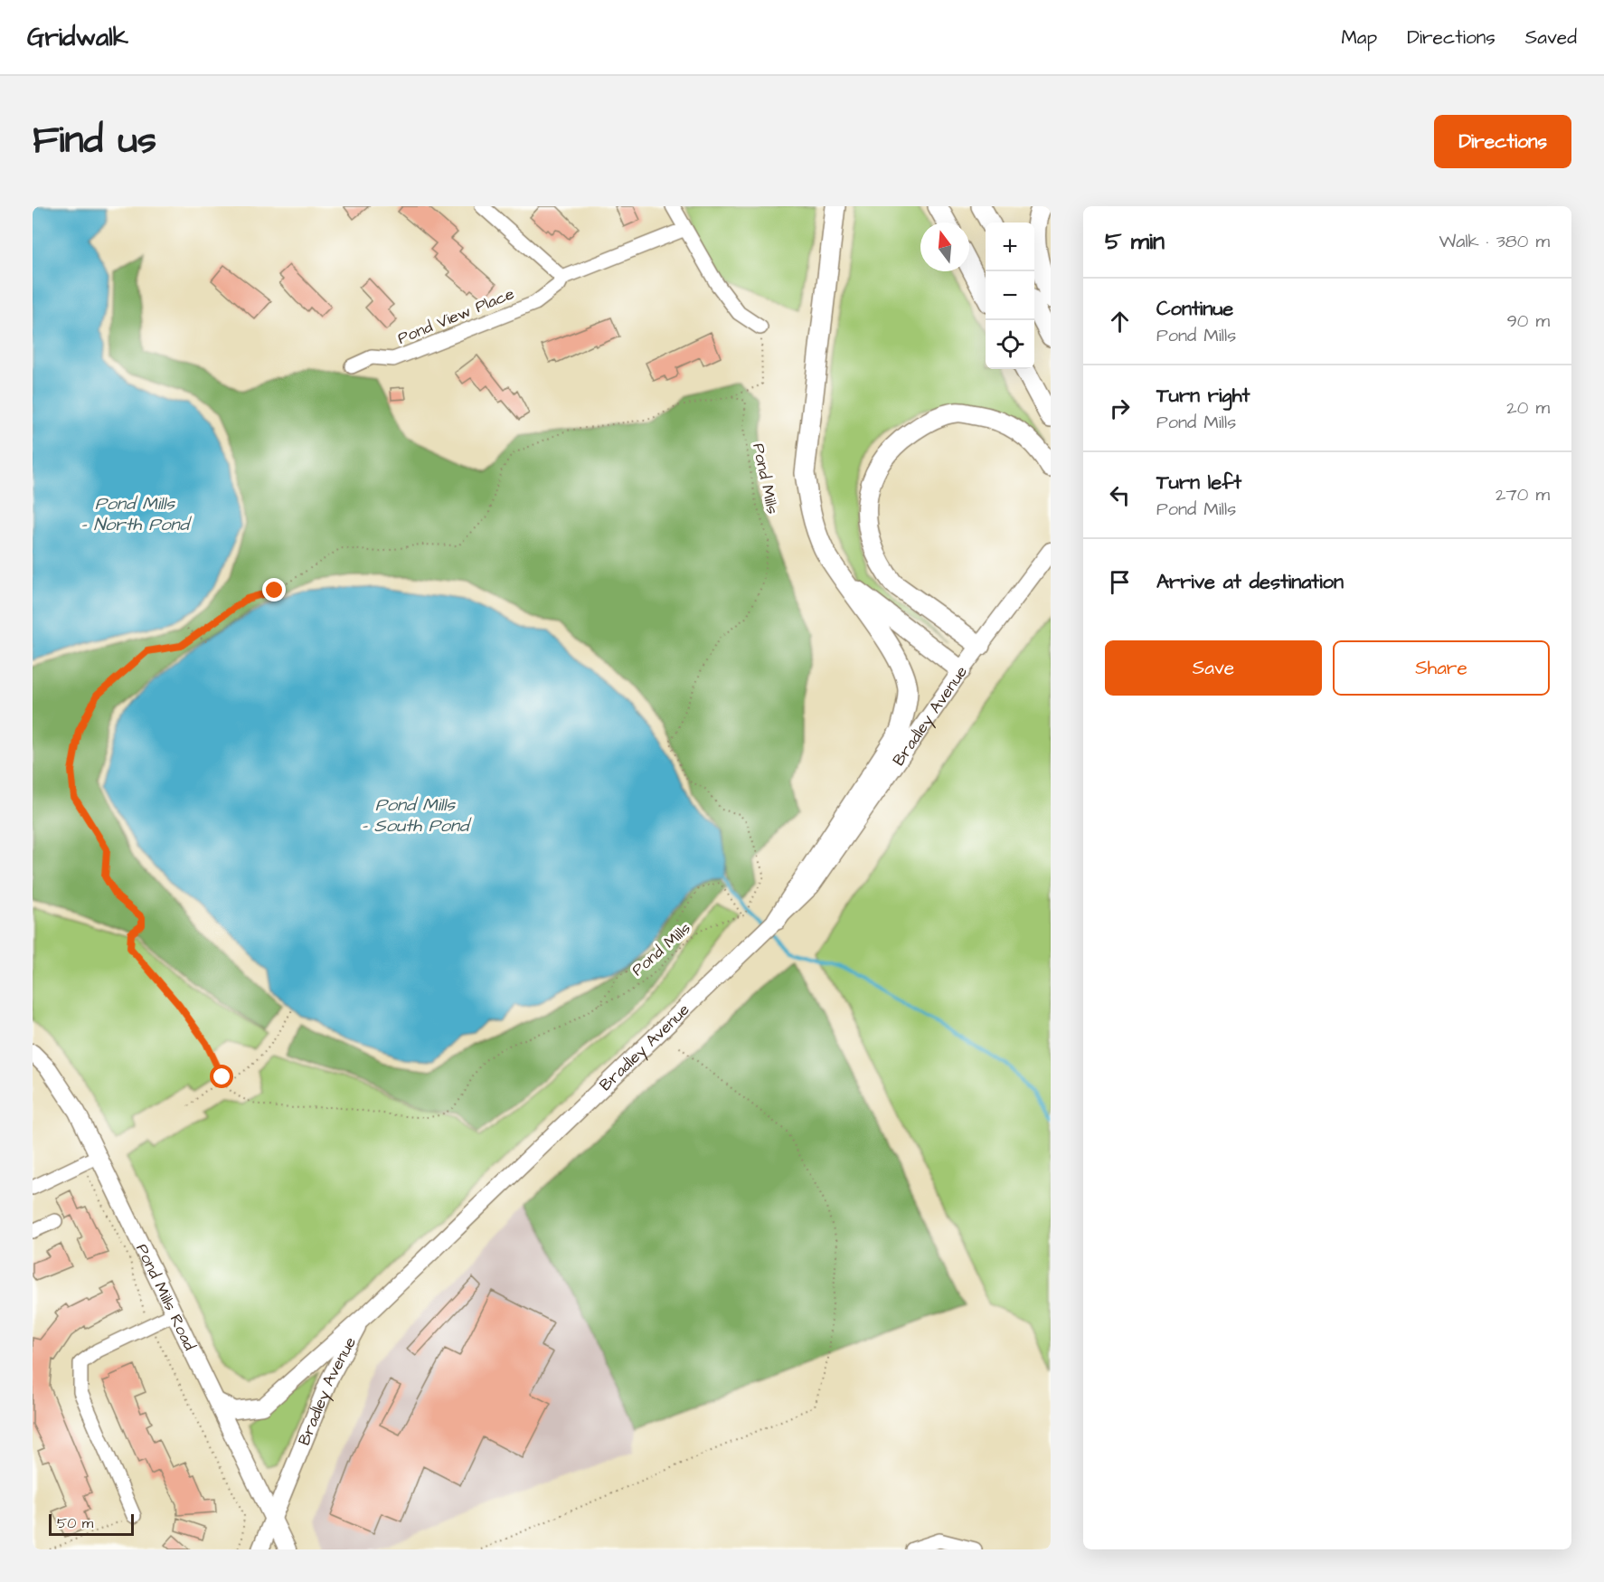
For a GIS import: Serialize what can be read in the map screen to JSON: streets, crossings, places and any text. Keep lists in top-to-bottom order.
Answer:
{
  "streets": {
    "main road": ["Bradley Avenue", "Pond Mills Road"],
    "street": ["Pond View Place"],
    "path": ["Pond Mills"]
  },
  "crossings": [
    ["Bradley Avenue", "Pond Mills Road"]
  ],
  "water": ["Pond Mills - North Pond", "Pond Mills - South Pond"],
  "scale_bar": "50 m",
  "north": "top",
  "page": {
    "header": "Gridwalk",
    "nav": ["Map", "Directions", "Saved"],
    "title": "Find us",
    "buttons": [
      "Directions",
      ["Save", "Share"]
    ],
    "heading": ["5 min", "Walk · 380 m"],
    "map_buttons": ["+", "−"],
    "list": [
      ["Continue", "Pond Mills", "90 m"],
      ["Turn right", "Pond Mills", "20 m"],
      ["Turn left", "Pond Mills", "270 m"],
      "Arrive at destination"
    ],
    "scale": "50 m"
  }
}
